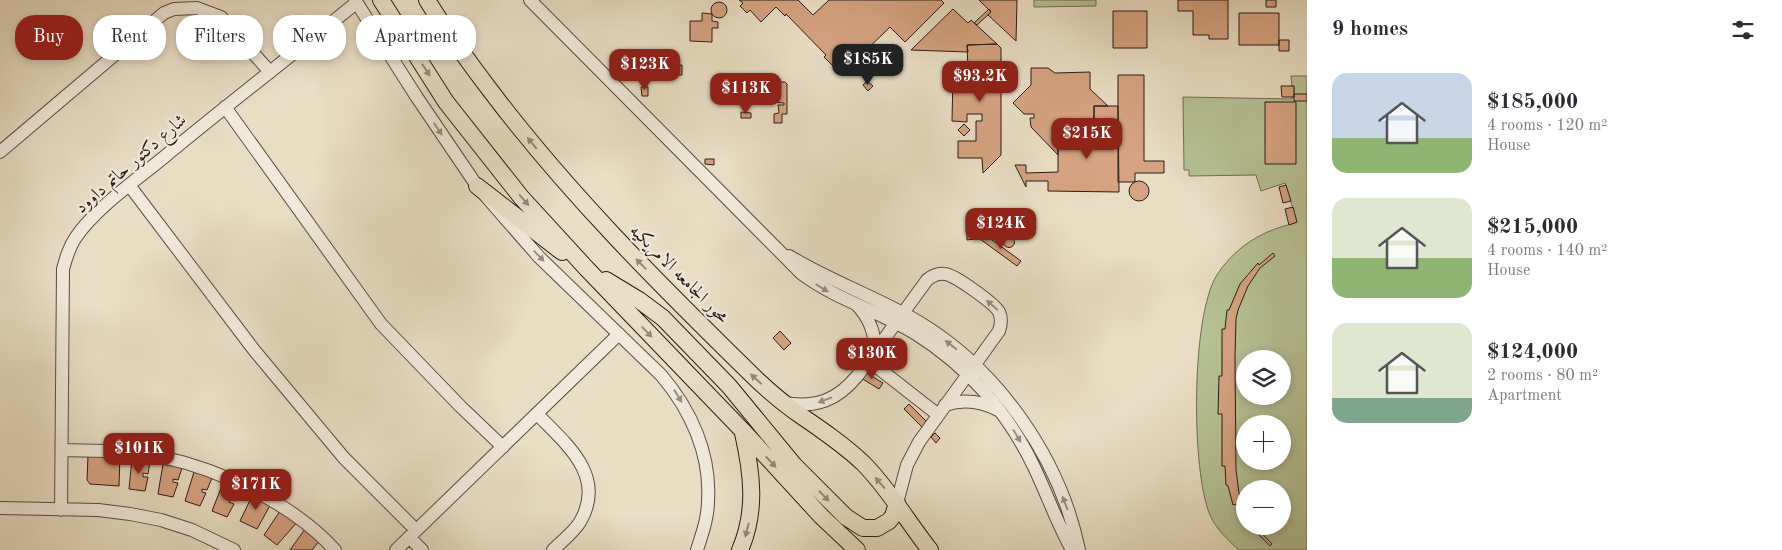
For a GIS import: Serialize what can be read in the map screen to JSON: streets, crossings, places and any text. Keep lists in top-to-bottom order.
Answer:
{
  "streets": {
    "main road": ["محور الجامعه الامريكيه"],
    "street": ["شارع دكتور حاتم داوود"]
  },
  "page": {
    "heading": "9 homes",
    "chip": [
      "Buy",
      "Rent",
      "Filters",
      "New",
      "Apartment"
    ],
    "price": [
      "$185K",
      "$123K",
      "$93.2K",
      "$113K",
      "$215K",
      "$124K",
      "$130K",
      "$101K",
      "$171K"
    ],
    "list": [
      {
        "name": "$185,000",
        "note": "4 rooms · 120 m² · House"
      },
      {
        "name": "$215,000",
        "note": "4 rooms · 140 m² · House"
      },
      {
        "name": "$124,000",
        "note": "2 rooms · 80 m² · Apartment"
      }
    ],
    "map_buttons": ["+", "−"]
  }
}
